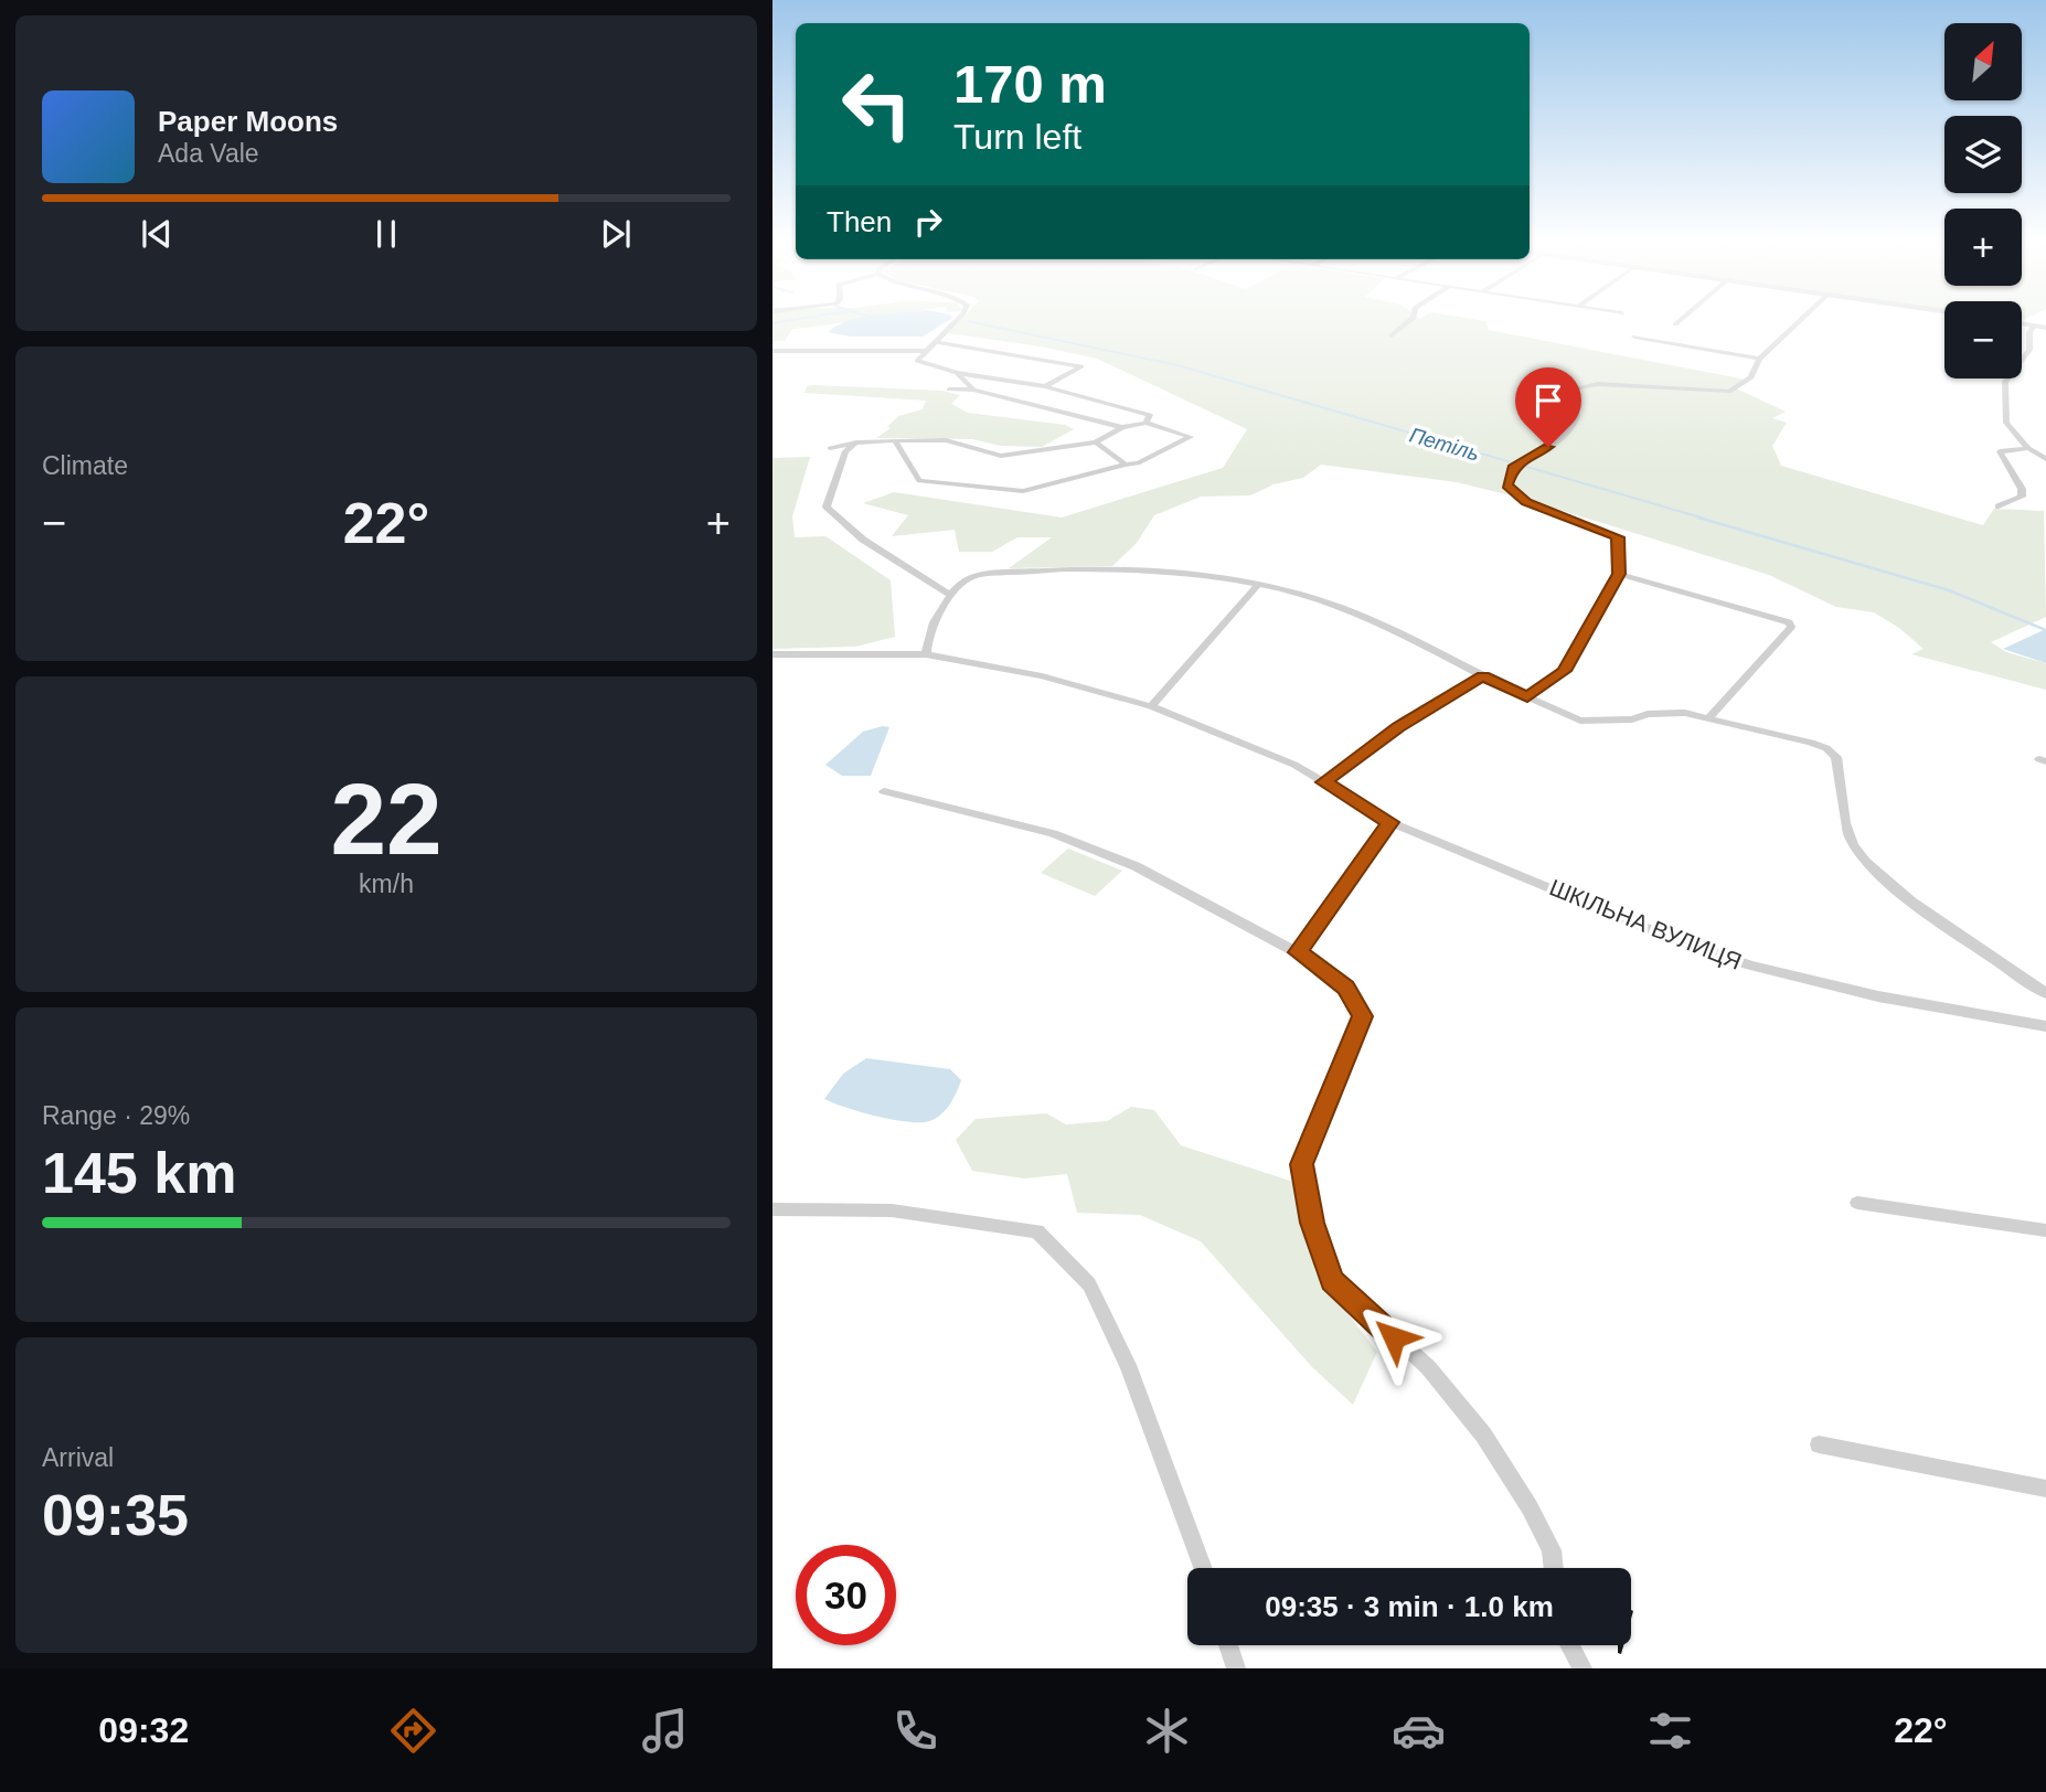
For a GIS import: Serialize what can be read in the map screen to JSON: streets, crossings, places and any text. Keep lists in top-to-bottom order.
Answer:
{
  "streets": {
    "street": ["ШКІЛЬНА ВУЛИЦЯ"]
  },
  "water": ["Петіль"],
  "north": "top right",
  "page": {
    "map_buttons": ["+", "−"],
    "turn": ["170 m", "Turn left"],
    "song": ["Paper Moons", "Ada Vale"],
    "then": "Then",
    "tile": [
      "Climate",
      ["22", "km/h"],
      ["Range · 29%", "145 km"],
      ["Arrival", "09:35"]
    ],
    "heat": ["−", "22°", "+"],
    "limit": "30",
    "trip": "09:35 · 3 min · 1.0 km",
    "tabs": ["09:32", "22°"]
  }
}
